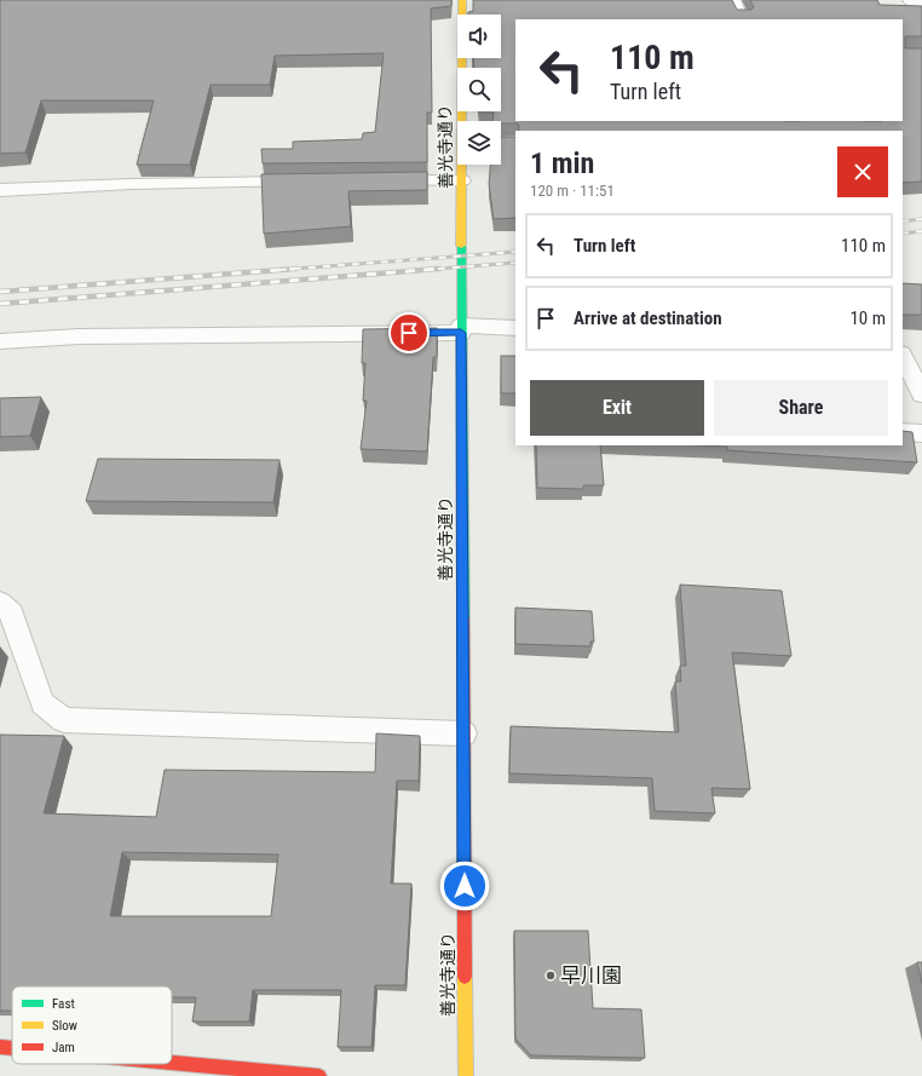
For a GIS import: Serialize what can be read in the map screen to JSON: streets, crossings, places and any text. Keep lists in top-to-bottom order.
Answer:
{
  "streets": {
    "main road": ["善光寺通り"]
  },
  "places": ["早川園"],
  "legend": ["Fast", "Slow", "Jam"],
  "page": {
    "turn": ["110 m", "Turn left"],
    "heading": ["1 min", "120 m · 11:51"],
    "list": [
      {
        "name": "Turn left",
        "value": "110 m"
      },
      {
        "name": "Arrive at destination",
        "value": "10 m"
      }
    ],
    "buttons": ["Exit", "Share"]
  }
}
